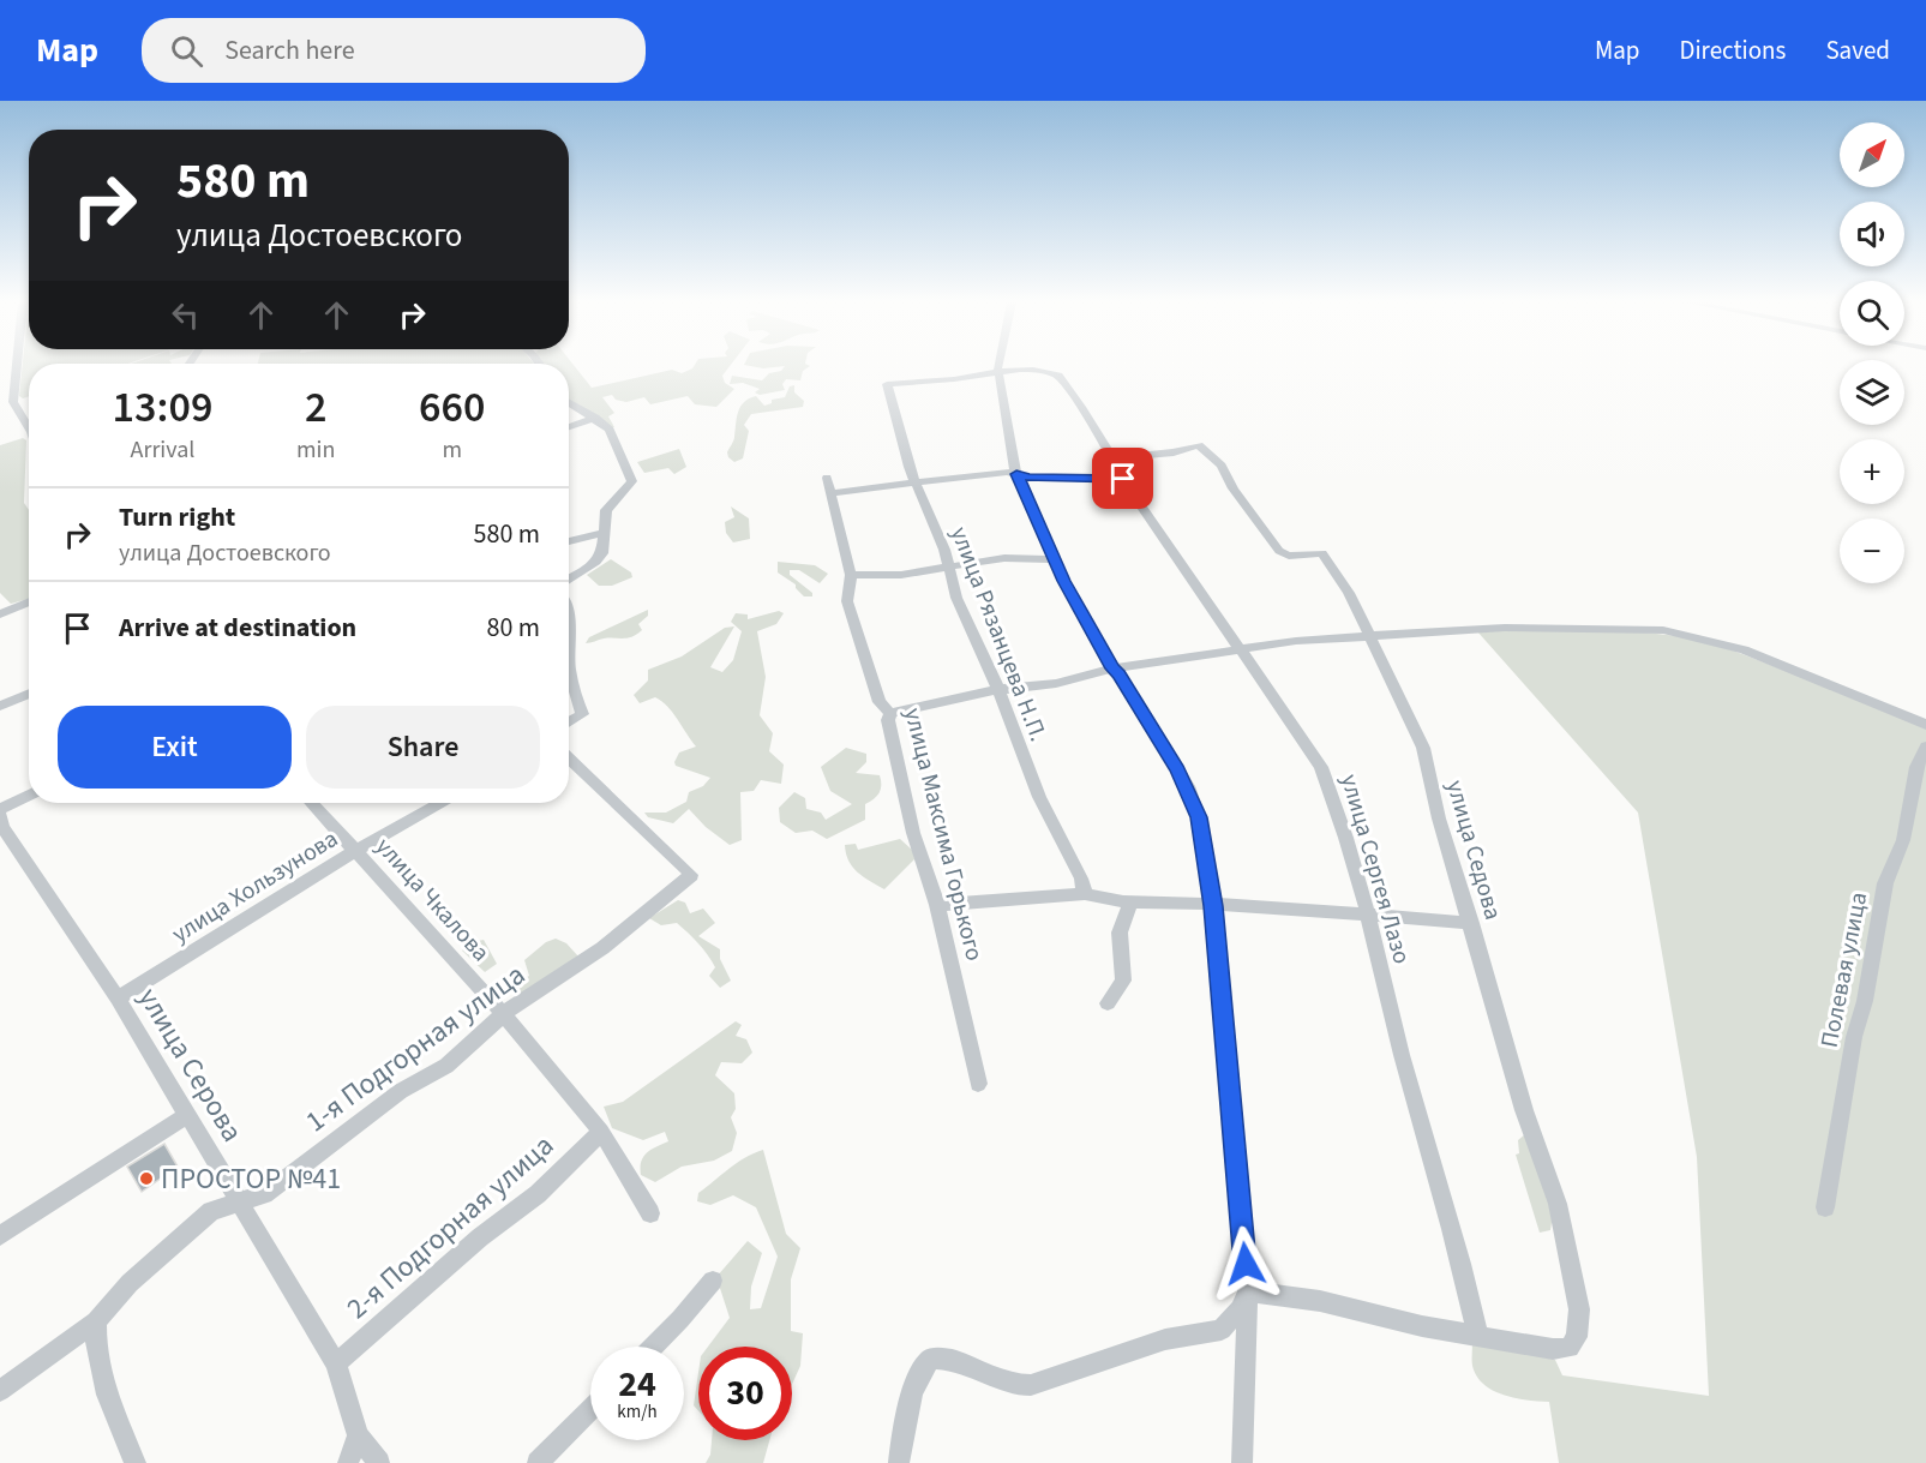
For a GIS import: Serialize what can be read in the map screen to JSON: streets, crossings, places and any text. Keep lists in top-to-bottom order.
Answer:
{
  "streets": {
    "street": [
      "улица Рязанцева Н.П.",
      "улица Максима Горького",
      "улица Седова",
      "улица Сергея Лазо",
      "улица Хользунова",
      "улица Чкалова",
      "Полевая улица",
      "1-я Подгорная улица",
      "улица Серова",
      "2-я Подгорная улица"
    ]
  },
  "crossings": [
    ["улица Рязанцева Н.П.", "улица Сергея Лазо"],
    ["улица Седова", "улица Сергея Лазо"],
    ["улица Хользунова", "улица Чкалова"],
    ["улица Хользунова", "улица Серова"],
    ["улица Чкалова", "1-я Подгорная улица"],
    ["улица Чкалова", "2-я Подгорная улица"],
    ["1-я Подгорная улица", "улица Серова"],
    ["улица Серова", "2-я Подгорная улица"]
  ],
  "places": ["ПРОСТОР №41"],
  "north": "top right",
  "page": {
    "header": "Map",
    "search": "Search here",
    "nav": ["Map", "Directions", "Saved"],
    "map_buttons": ["+", "−"],
    "turn": ["580 m", "улица Достоевского"],
    "eta": [
      "13:09",
      "Arrival",
      "2",
      "min",
      "660",
      "m"
    ],
    "list": [
      {
        "name": "Turn right",
        "note": "улица Достоевского",
        "value": "580 m"
      },
      {
        "name": "Arrive at destination",
        "value": "80 m"
      }
    ],
    "buttons": ["Exit", "Share"],
    "speed": "24 km/h",
    "limit": "30"
  }
}
